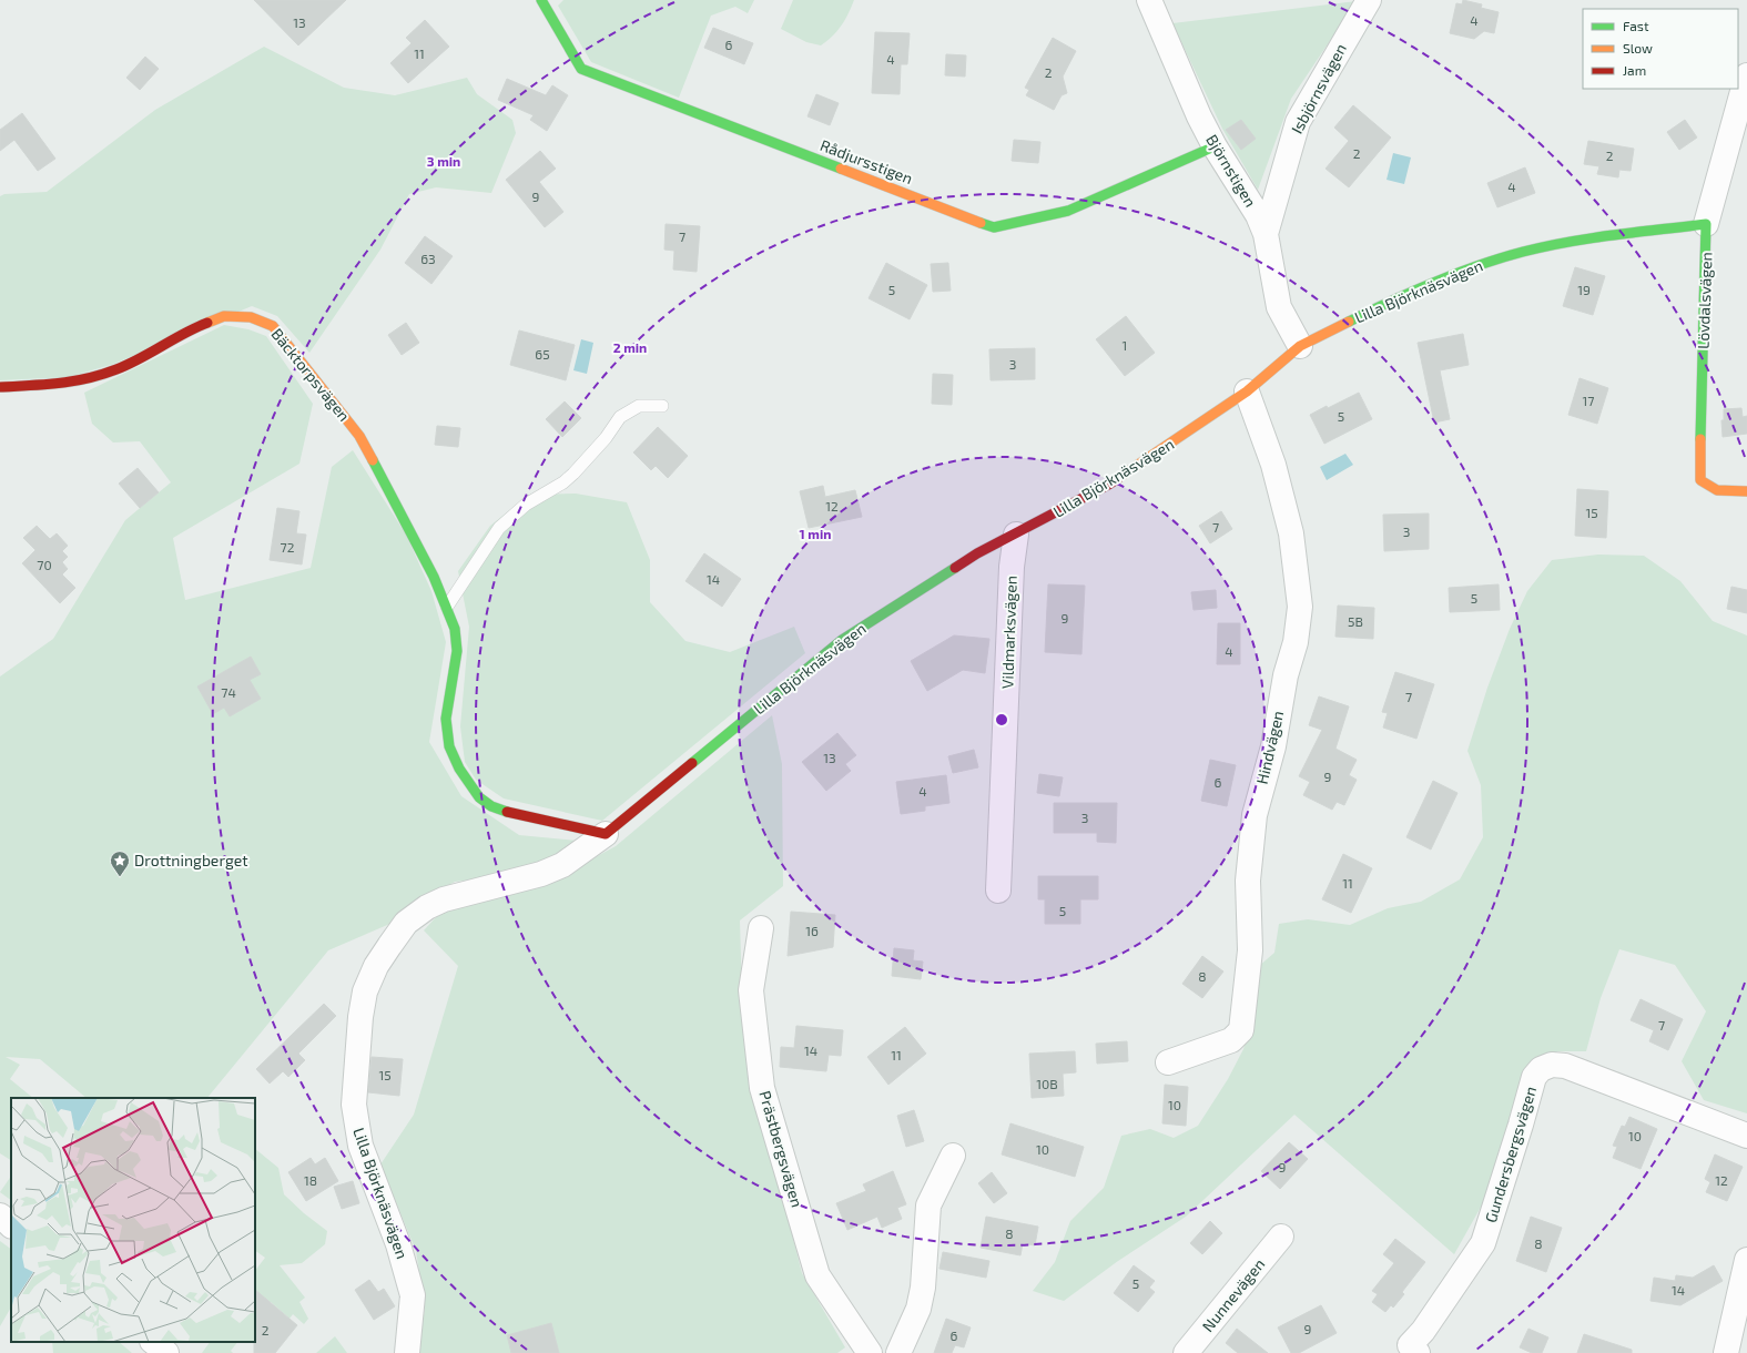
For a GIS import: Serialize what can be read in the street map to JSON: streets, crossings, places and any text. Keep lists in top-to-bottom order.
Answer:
{
  "streets": {
    "street": [
      "Isbjörnsvägen",
      "Rådjursstigen",
      "Björnstigen",
      "Lilla Björknäsvägen",
      "Lövdalsvägen",
      "Bäcktorpsvägen",
      "Vildmarksvägen",
      "Hindvägen",
      "Prästbergsvägen",
      "Gundersbergsvägen",
      "Nunnevägen"
    ]
  },
  "crossings": [
    ["Isbjörnsvägen", "Björnstigen"],
    ["Rådjursstigen", "Björnstigen"],
    ["Björnstigen", "Lilla Björknäsvägen"],
    ["Lilla Björknäsvägen", "Lövdalsvägen"],
    ["Lilla Björknäsvägen", "Bäcktorpsvägen"],
    ["Lilla Björknäsvägen", "Vildmarksvägen"],
    ["Lilla Björknäsvägen", "Hindvägen"]
  ],
  "places": {
    "place": ["Drottningberget"]
  },
  "house_numbers": [
    "4",
    "13",
    "6",
    "11",
    "4",
    "2",
    "2",
    "2",
    "4",
    "9",
    "7",
    "63",
    "5",
    "19",
    "1",
    "65",
    "3",
    "17",
    "5",
    "12",
    "15",
    "7",
    "3",
    "72",
    "70",
    "14",
    "5",
    "9",
    "5B",
    "4",
    "74",
    "7",
    "13",
    "9",
    "6",
    "4",
    "3",
    "11",
    "5",
    "16",
    "8",
    "7",
    "14",
    "11",
    "15",
    "10B",
    "10",
    "10",
    "10",
    "9",
    "18",
    "12",
    "8",
    "8",
    "5",
    "14",
    "9",
    "2",
    "6"
  ],
  "legend": ["Fast", "Slow", "Jam"],
  "rings": ["3 min", "2 min", "1 min"]
}
